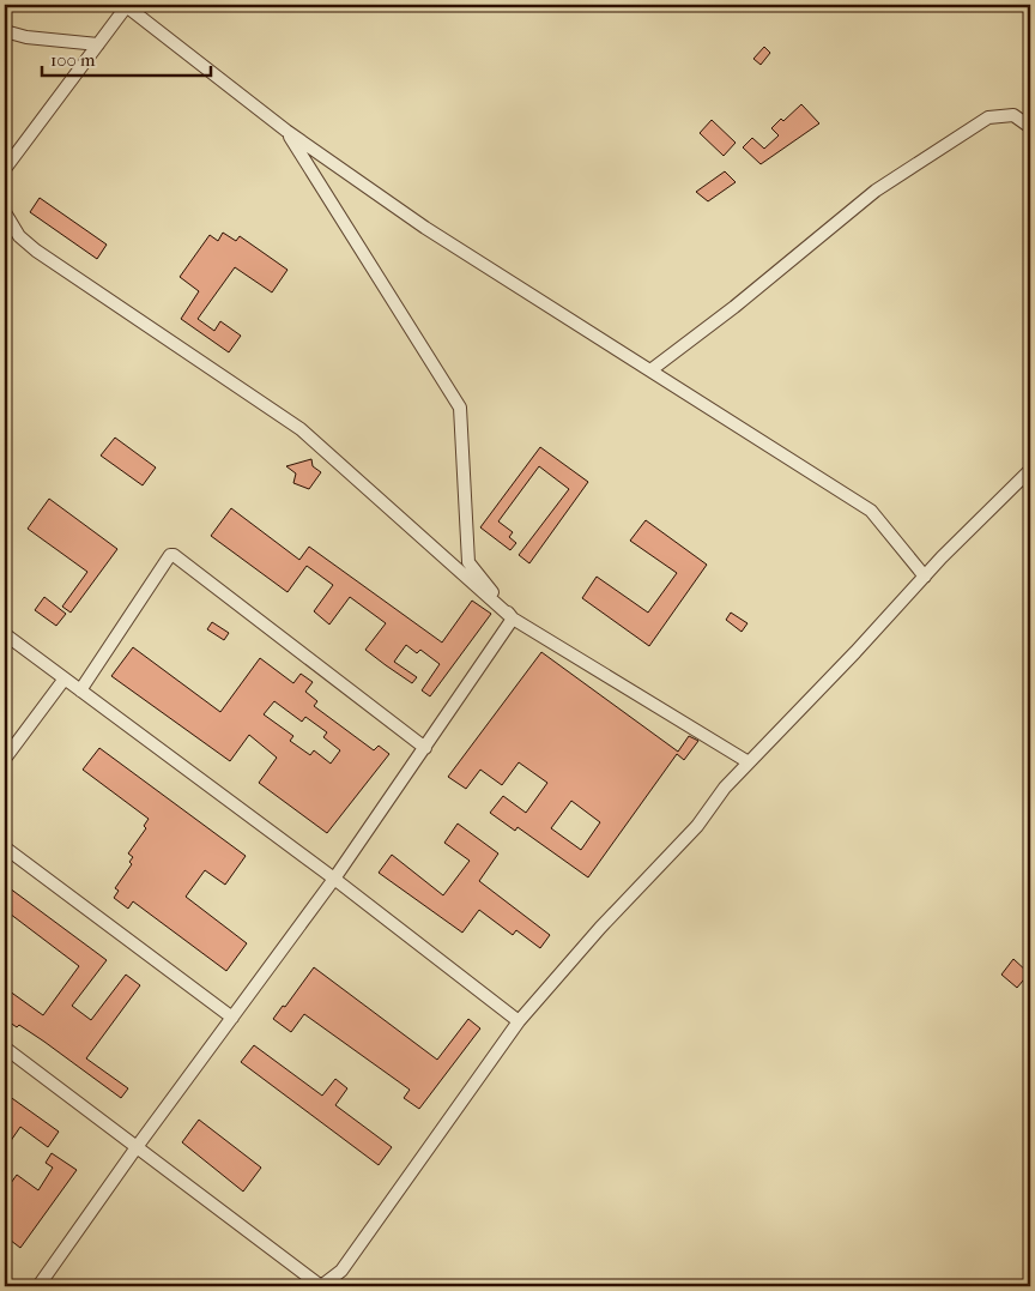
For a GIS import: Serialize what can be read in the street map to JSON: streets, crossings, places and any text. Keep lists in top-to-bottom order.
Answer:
{
  "scale_bar": "100 m"
}
